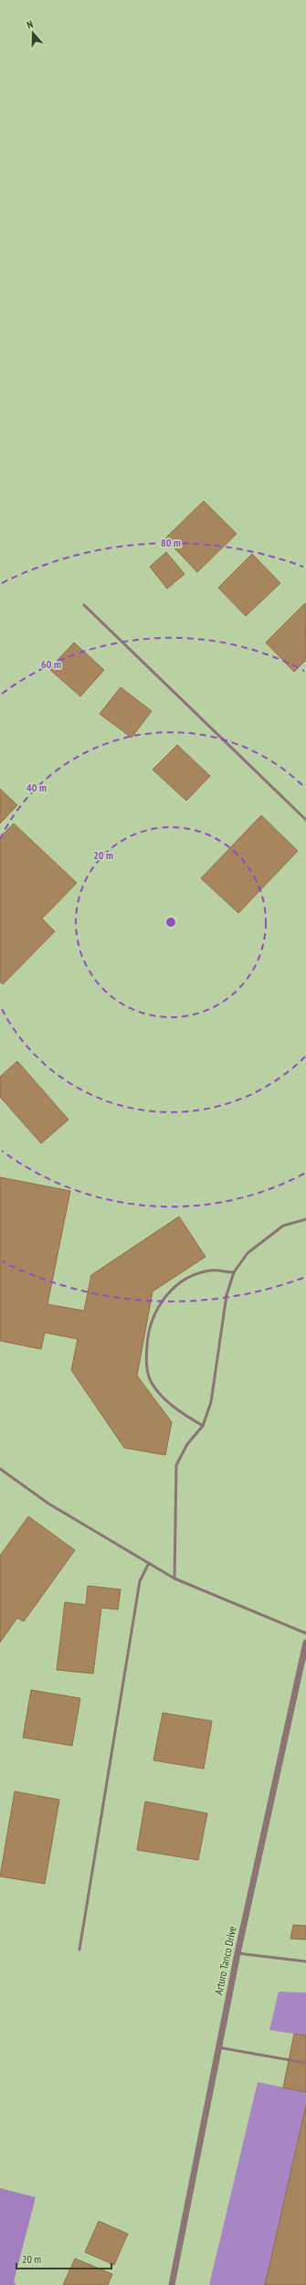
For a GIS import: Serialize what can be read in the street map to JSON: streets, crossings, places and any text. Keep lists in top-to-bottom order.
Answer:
{
  "streets": {
    "street": ["Arturo Tanco Drive"]
  },
  "scale_bar": "20 m",
  "north": "top",
  "rings": [
    "80 m",
    "60 m",
    "40 m",
    "20 m"
  ]
}
